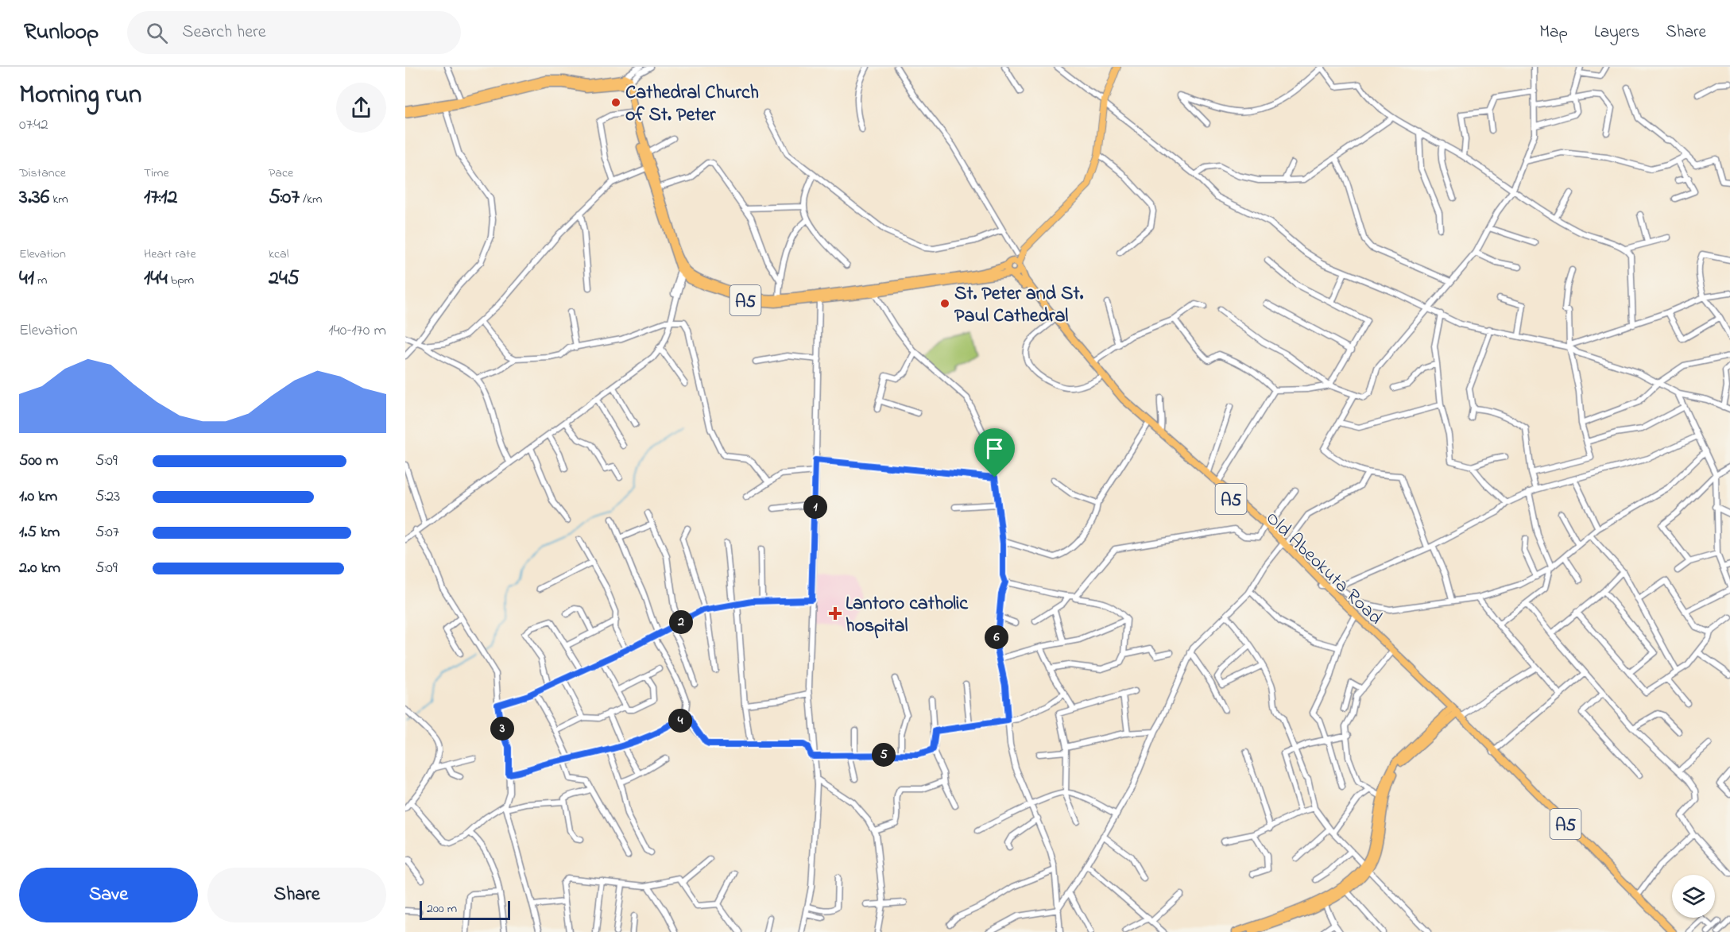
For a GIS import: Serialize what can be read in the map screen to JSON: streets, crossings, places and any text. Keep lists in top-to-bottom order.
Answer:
{
  "streets": {
    "highway": ["A5", "Old Abeokuta Road"]
  },
  "crossings": [
    ["A5", "Old Abeokuta Road"]
  ],
  "places": {
    "other": ["Cathedral Church of St. Peter", "St. Peter and St. Paul Cathedral"],
    "health": ["Lantoro catholic hospital"]
  },
  "scale_bar": "200 m",
  "page": {
    "header": "Runloop",
    "search": "Search here",
    "nav": ["Map", "Layers", "Share"],
    "heading": ["Morning run", "07:42"],
    "stats": [
      ["Distance", "3.36 km"],
      ["Time", "17:12"],
      ["Pace", "5:07 /km"],
      ["Elevation", "41 m"],
      ["Heart rate", "144 bpm"],
      ["kcal", "245"]
    ],
    "chart": ["Elevation", "140–170 m"],
    "list": [
      {
        "name": "500 m",
        "note": "5:09"
      },
      {
        "name": "1.0 km",
        "note": "5:23"
      },
      {
        "name": "1.5 km",
        "note": "5:07"
      },
      {
        "name": "2.0 km",
        "note": "5:09"
      }
    ],
    "pins": [
      "1",
      "2",
      "6",
      "4",
      "3",
      "5"
    ],
    "buttons": ["Save", "Share"],
    "scale": "200 m"
  }
}
